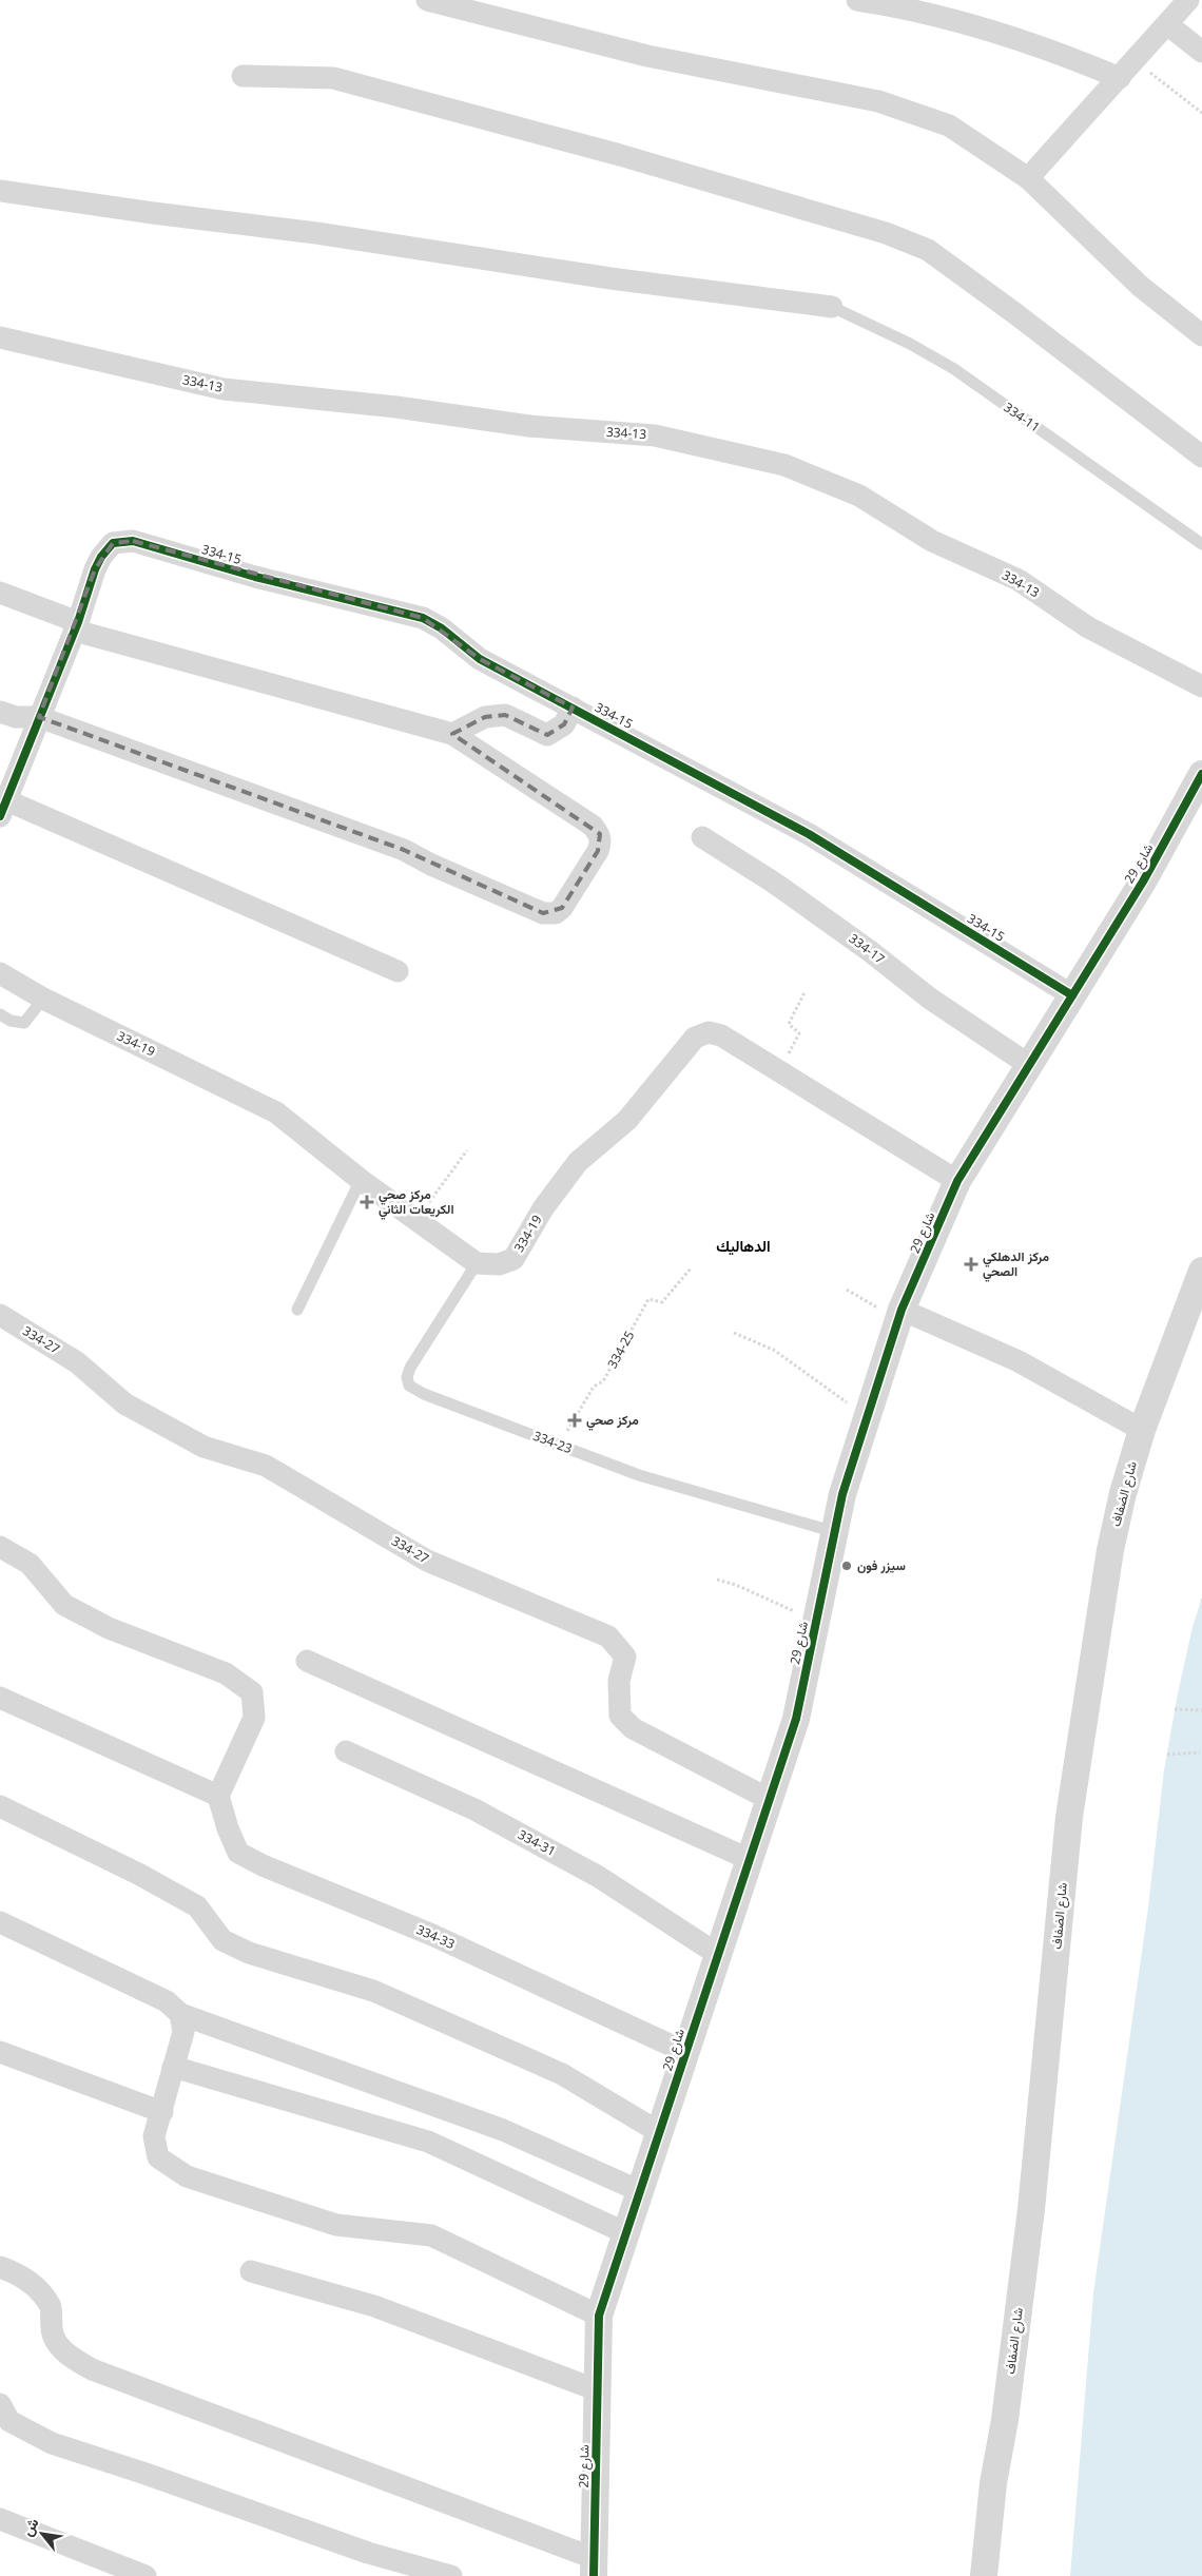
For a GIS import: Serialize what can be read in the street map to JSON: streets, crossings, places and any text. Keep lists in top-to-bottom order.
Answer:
{
  "streets": {
    "street": [
      "334-13",
      "334-15",
      "شارع 29",
      "334-17",
      "334-19",
      "334-27",
      "شارع الضفاف",
      "334-31",
      "334-33"
    ],
    "lane": ["334-11", "334-23"],
    "path": ["334-25"]
  },
  "crossings": [
    ["334-15", "شارع 29"],
    ["شارع 29", "334-17"],
    ["شارع 29", "334-19"],
    ["شارع 29", "334-27"],
    ["شارع 29", "334-23"],
    ["شارع 29", "334-31"],
    ["شارع 29", "334-33"],
    ["334-19", "334-23"],
    ["334-25", "334-23"]
  ],
  "districts": ["الدهاليك"],
  "places": {
    "health": ["مركز صحي الكريعات الثاني", "مركز الدهلكي الصحي", "مركز صحي"],
    "other": ["سيزر فون"]
  },
  "north": "top left"
}
